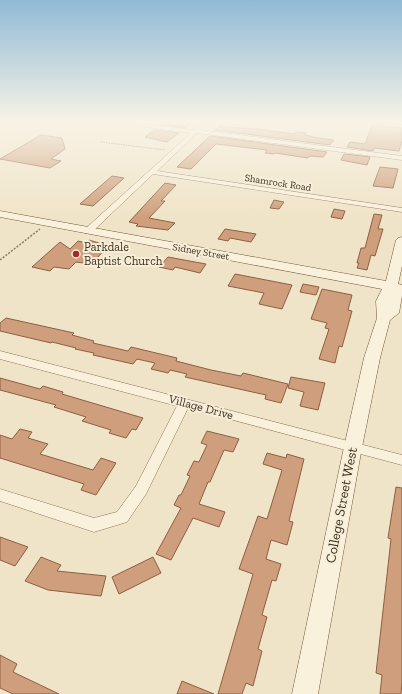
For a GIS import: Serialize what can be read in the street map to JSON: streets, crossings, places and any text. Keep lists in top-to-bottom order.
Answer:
{
  "streets": {
    "main road": ["Sidney Street", "College Street West"],
    "street": ["Shamrock Road", "Village Drive"]
  },
  "crossings": [
    ["Sidney Street", "College Street West"],
    ["Village Drive", "College Street West"]
  ],
  "places": ["Parkdale Baptist Church"]
}
